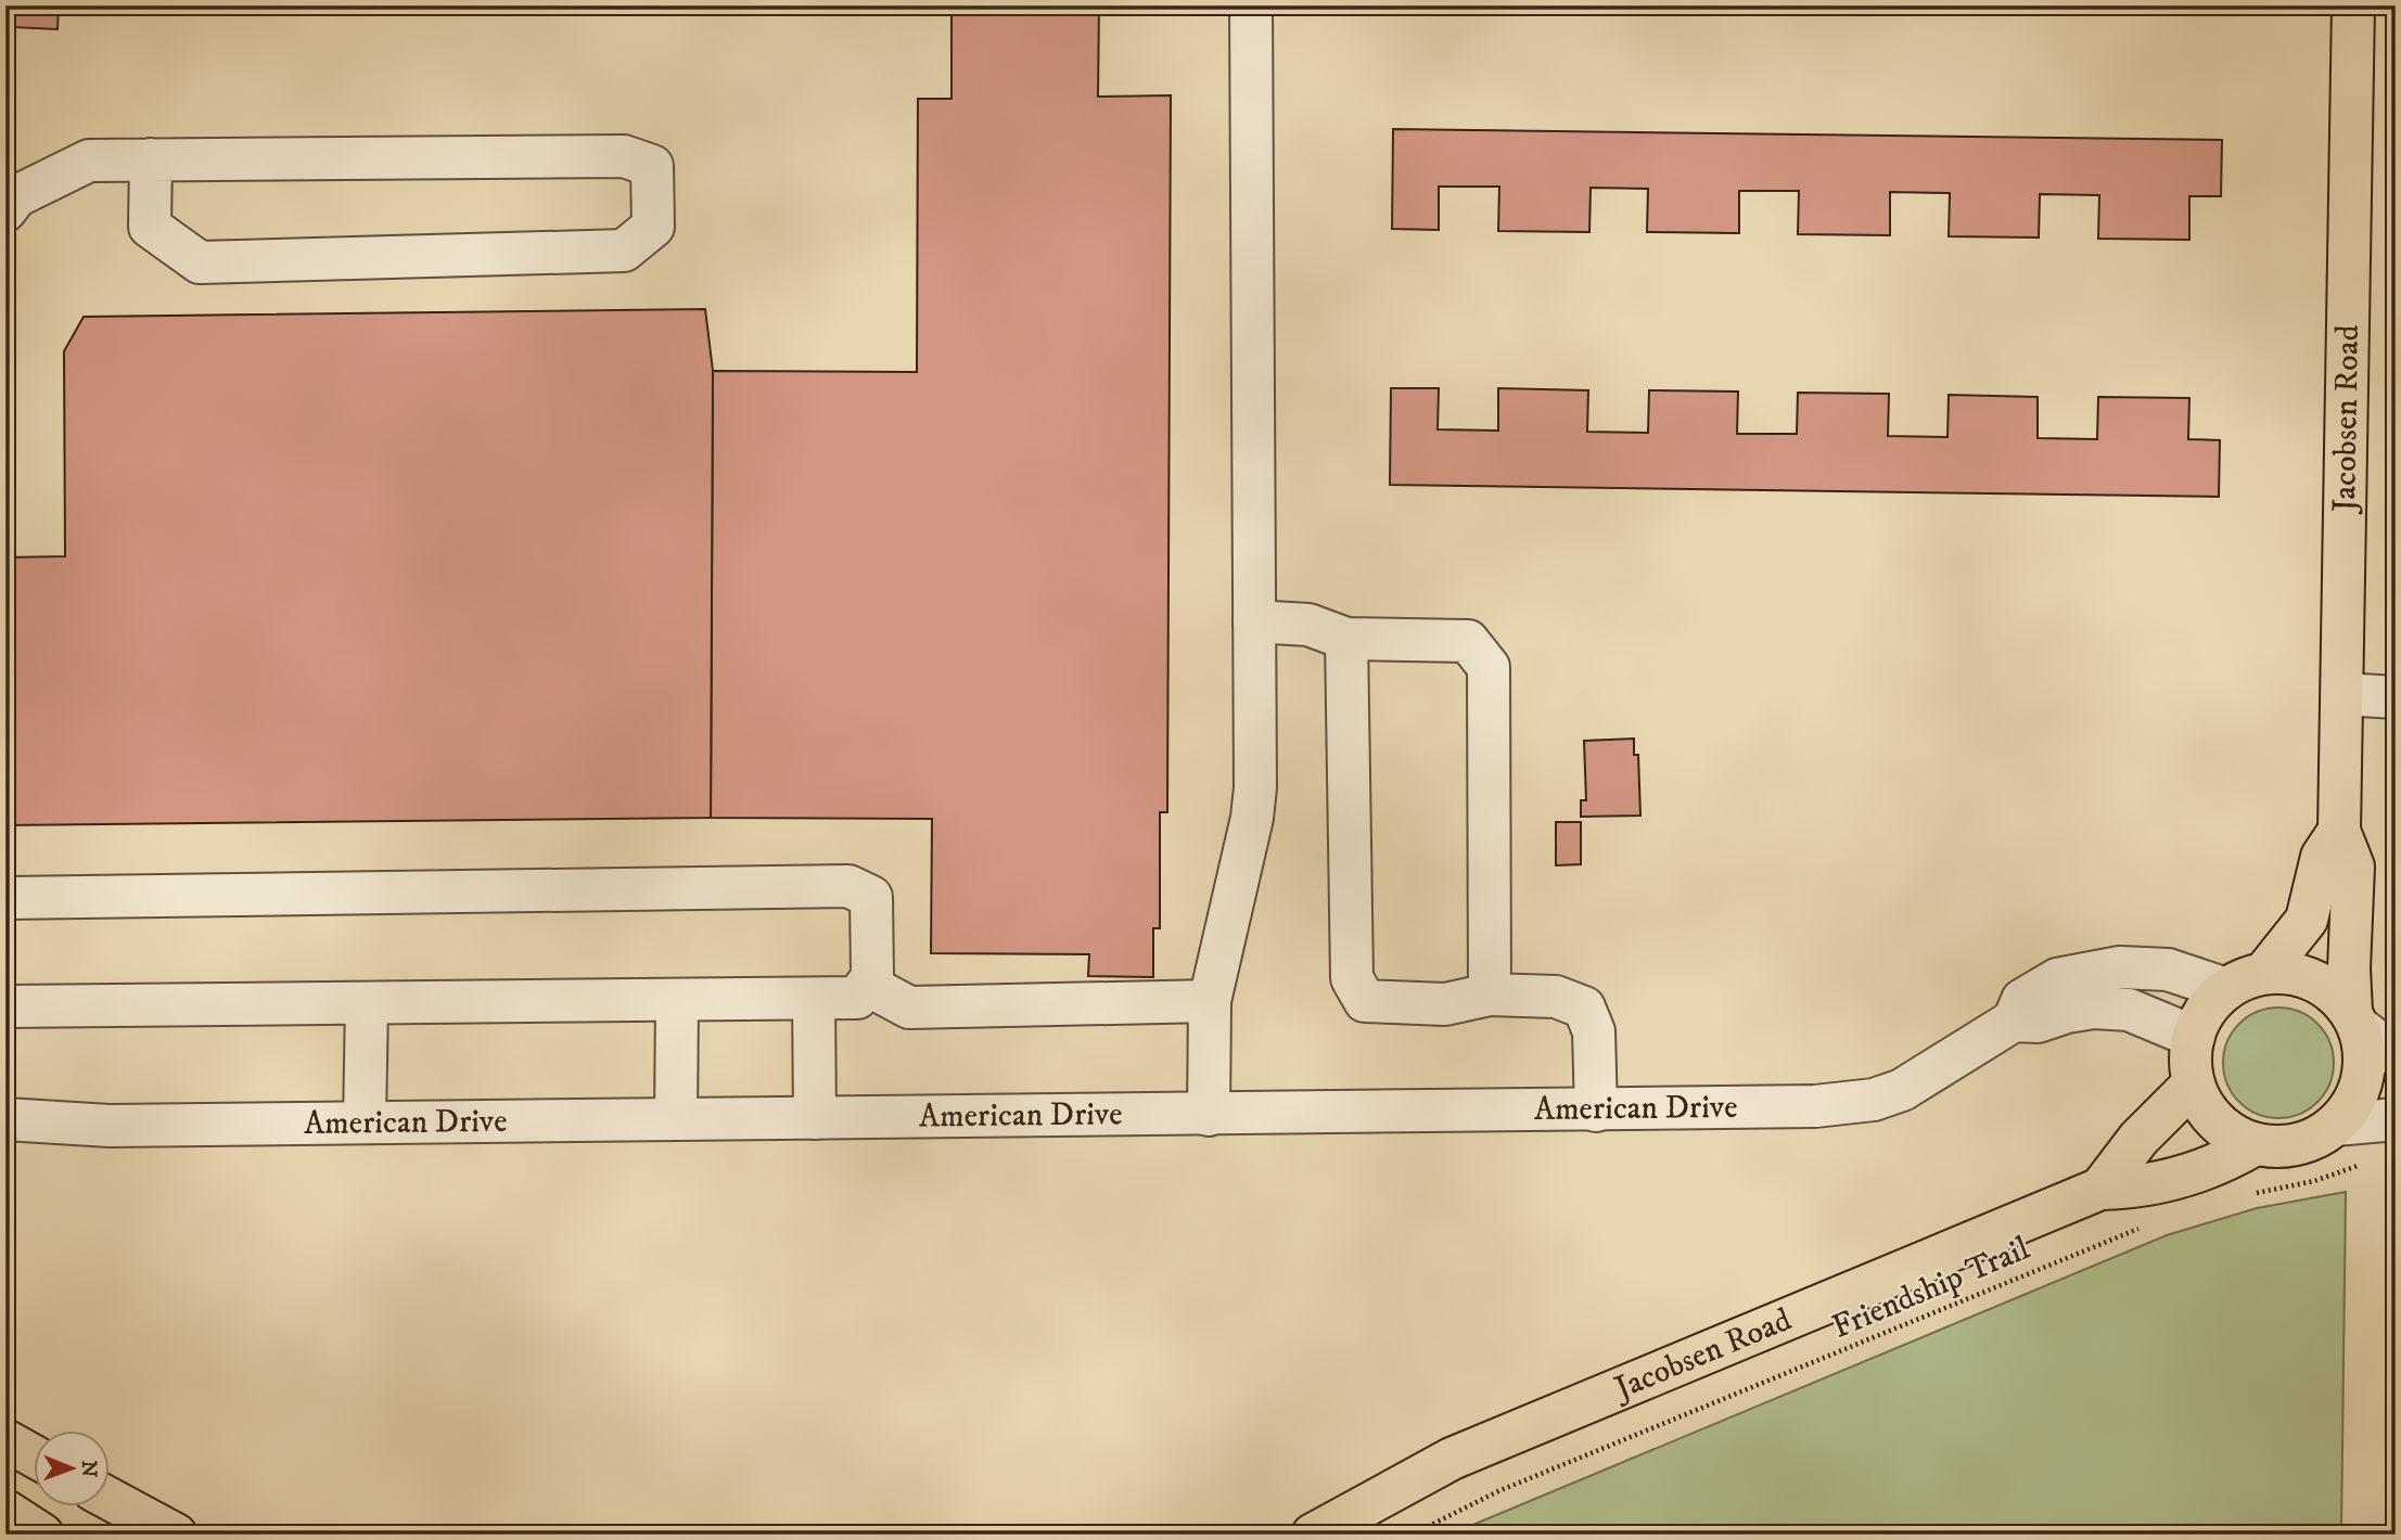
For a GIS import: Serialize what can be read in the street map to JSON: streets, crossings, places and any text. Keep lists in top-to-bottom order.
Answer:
{
  "streets": {
    "main road": ["Jacobsen Road"],
    "street": ["American Drive"],
    "path": ["Friendship Trail"]
  },
  "crossings": [
    ["Jacobsen Road", "American Drive"]
  ],
  "north": "right"
}
